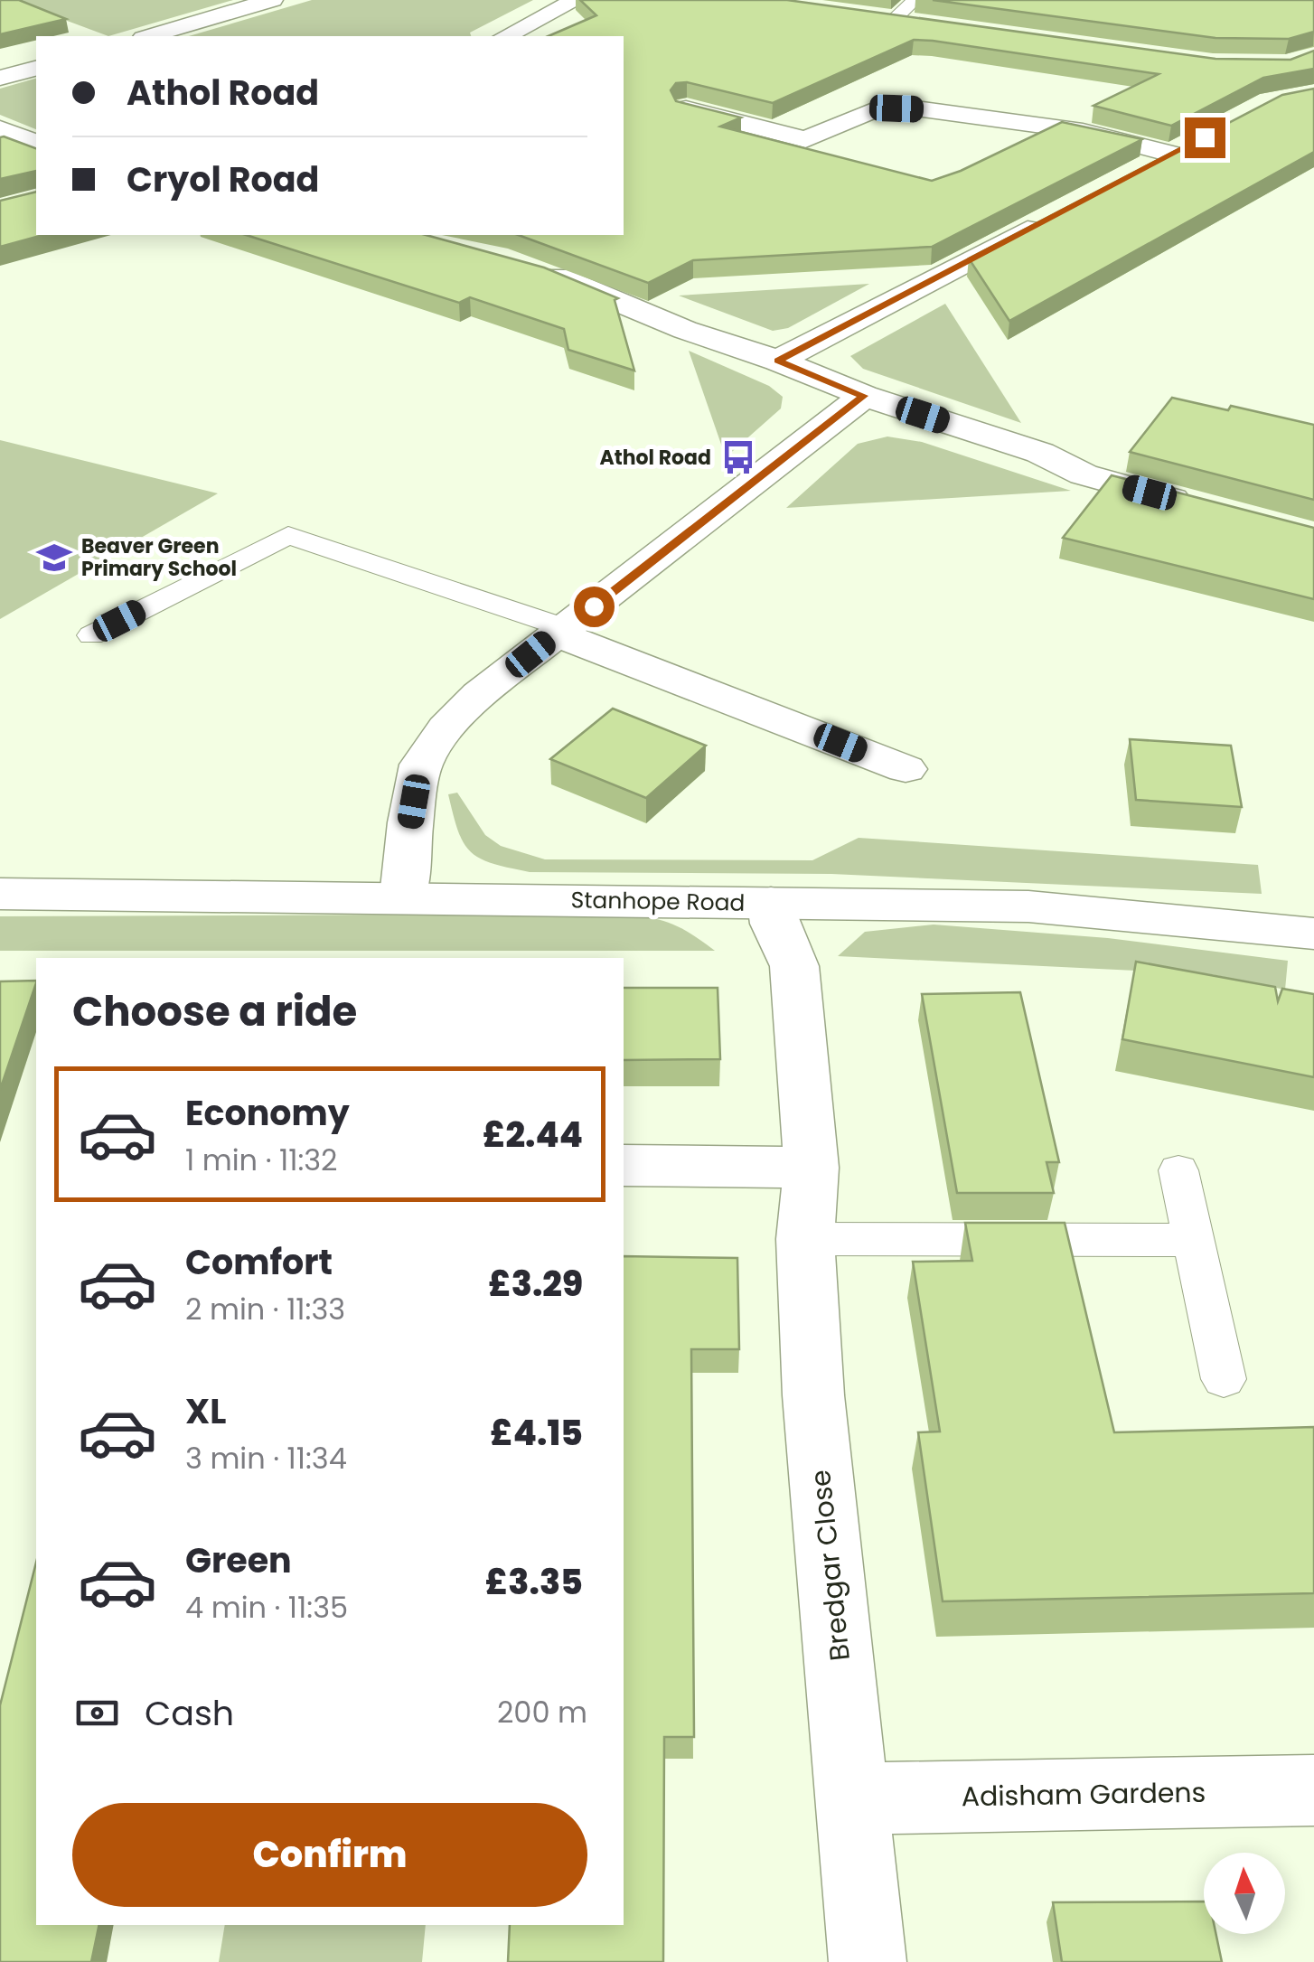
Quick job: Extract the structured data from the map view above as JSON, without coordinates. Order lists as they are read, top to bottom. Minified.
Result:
{"streets":{"street":["Stanhope Road","Bredgar Close","Adisham Gardens"]},"crossings":[["Stanhope Road","Bredgar Close"],["Bredgar Close","Adisham Gardens"]],"places":{"bus stop":["Athol Road"],"school or university":["Beaver Green Primary School"]},"north":"top","page":{"banner":["Athol Road","Cryol Road"],"heading":"Choose a ride","list":[{"name":"Economy","note":"1 min · 11:32","value":"£2.44"},{"name":"Comfort","note":"2 min · 11:33","value":"£3.29"},{"name":"XL","note":"3 min · 11:34","value":"£4.15"},{"name":"Green","note":"4 min · 11:35","value":"£3.35"}],"pay":["Cash","200 m"],"buttons":"Confirm"}}
